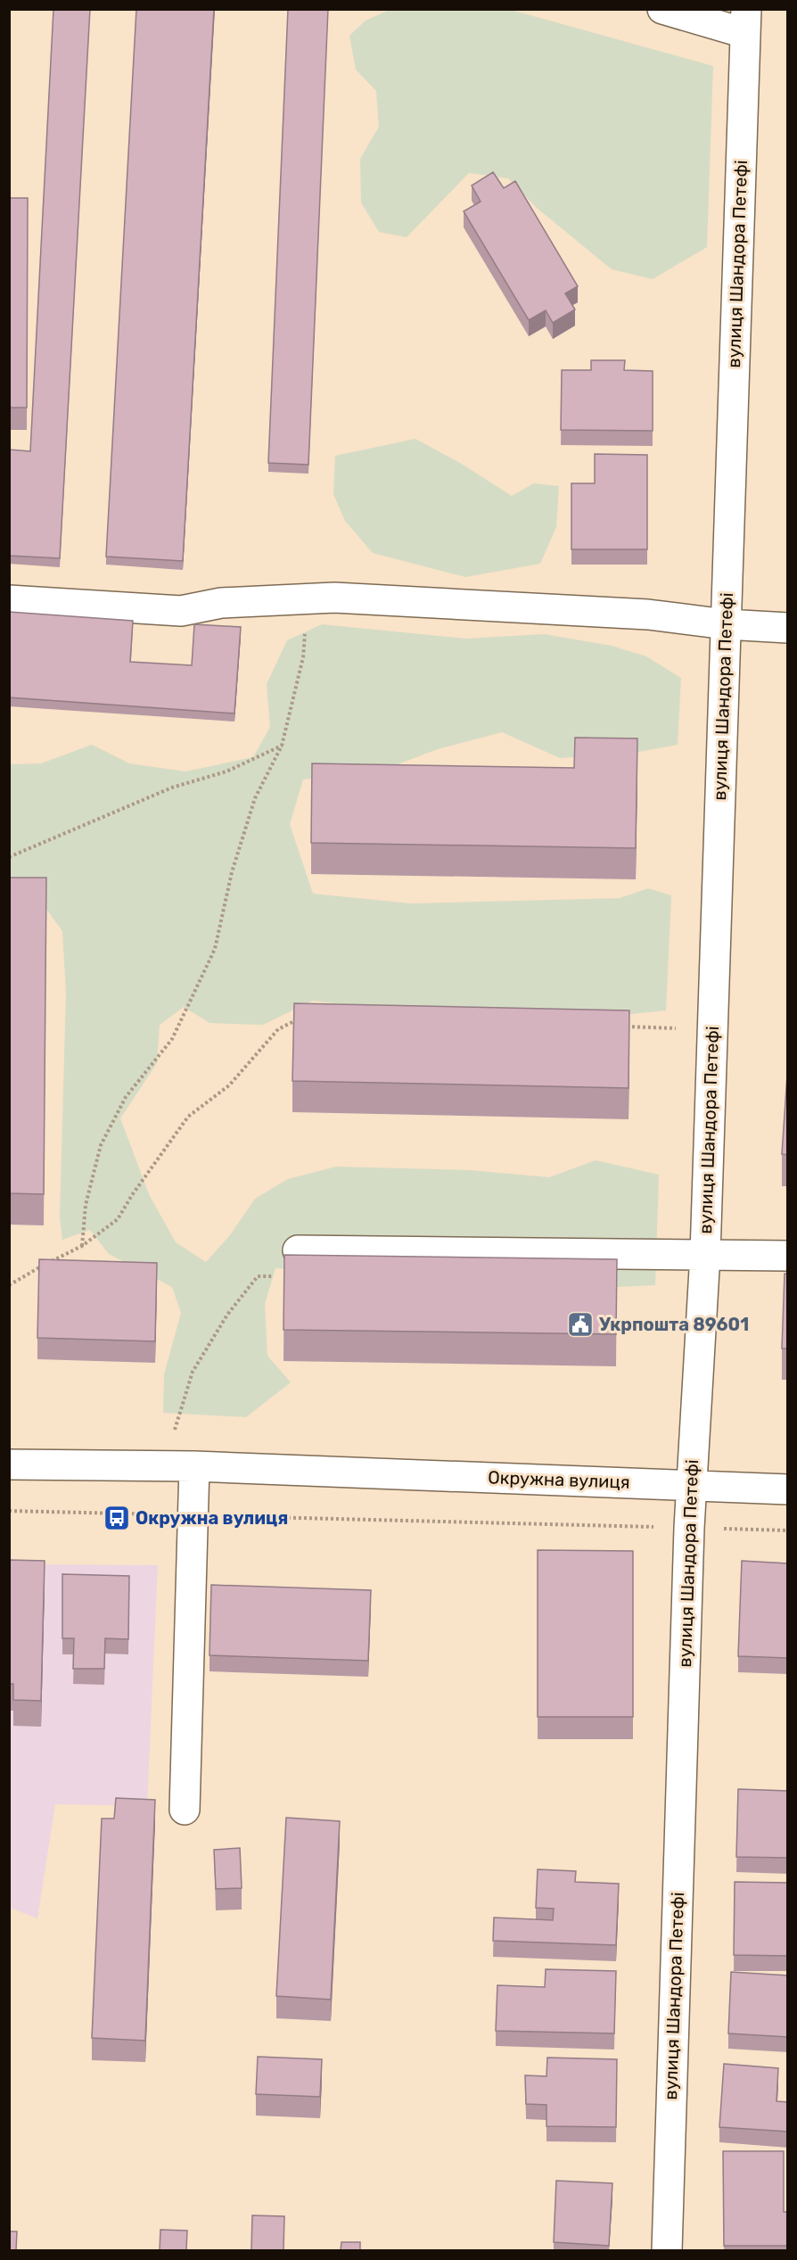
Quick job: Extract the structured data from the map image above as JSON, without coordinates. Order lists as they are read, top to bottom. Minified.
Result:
{"streets":{"street":["вулиця Шандора Петефі","Окружна вулиця"]},"crossings":[["вулиця Шандора Петефі","Окружна вулиця"]],"places":{"public building":["Укрпошта 89601"],"bus stop":["Окружна вулиця"]}}
